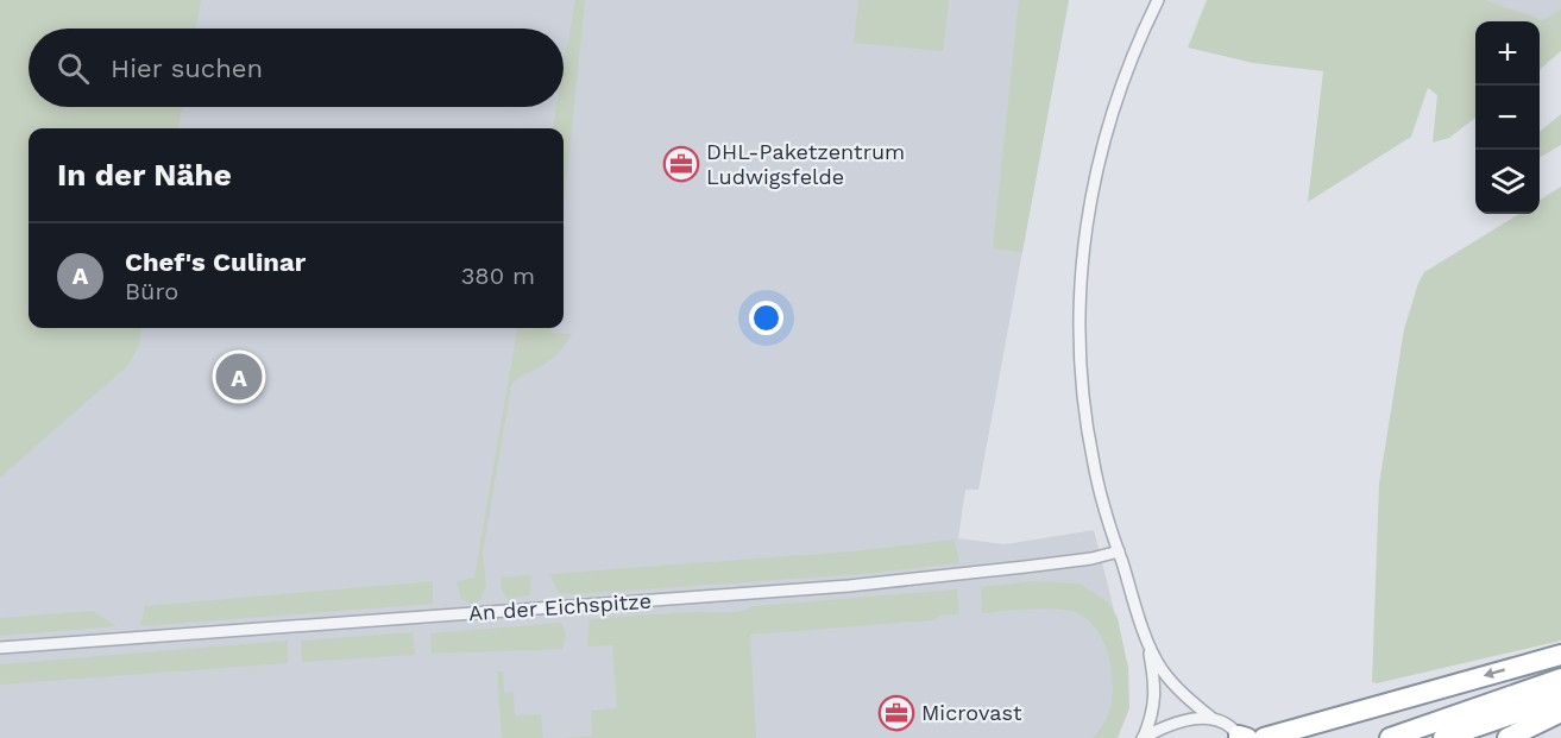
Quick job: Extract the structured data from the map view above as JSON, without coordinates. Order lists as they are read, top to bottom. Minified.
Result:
{"streets":{"street":["An der Eichspitze"]},"places":{"office":["DHL-Paketzentrum Ludwigsfelde","Microvast"]},"page":{"map_buttons":["+","−"],"search":"Hier suchen","heading":"In der Nähe","list":[{"mark":"A","name":"Chef's Culinar","note":"Büro","value":"380 m"}],"pins":"A"}}
